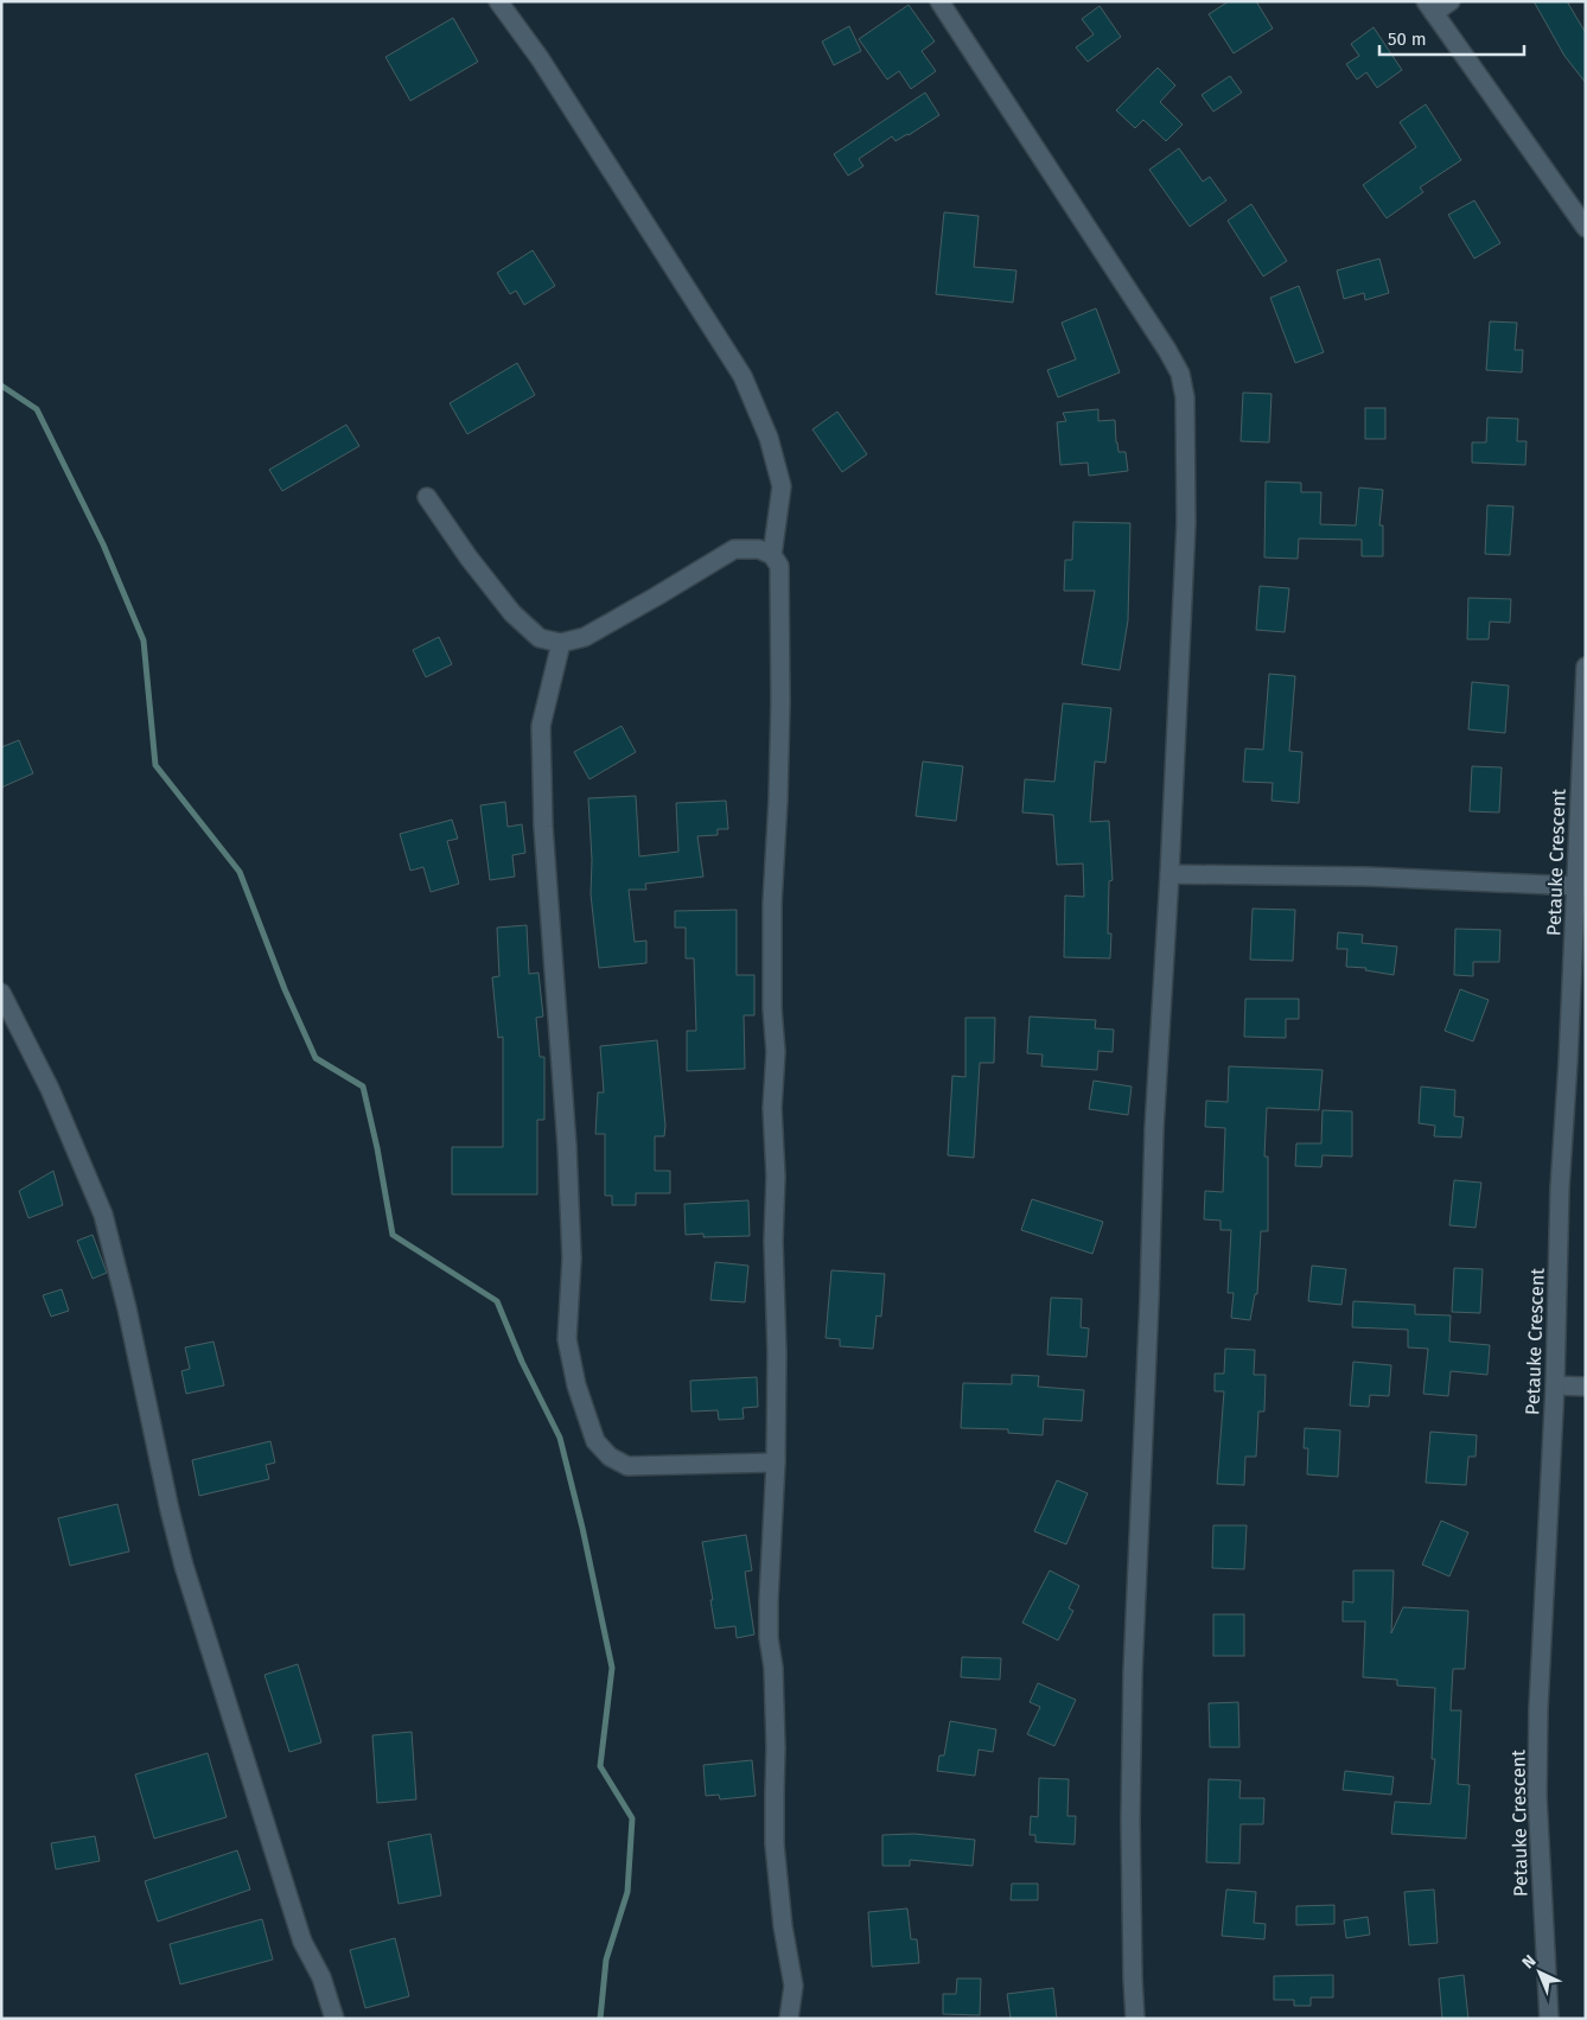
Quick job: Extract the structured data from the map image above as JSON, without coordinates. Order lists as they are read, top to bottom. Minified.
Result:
{"streets":{"street":["Petauke Crescent"]},"scale_bar":"50 m","north":"top left"}
